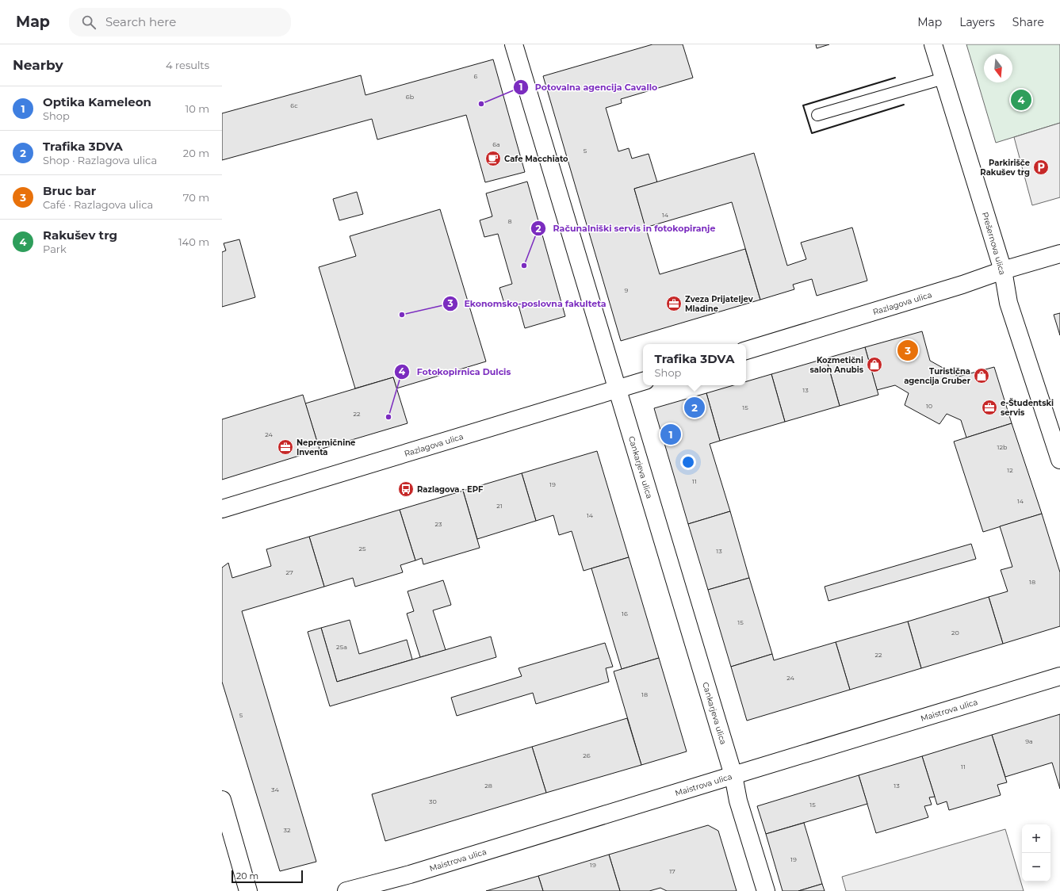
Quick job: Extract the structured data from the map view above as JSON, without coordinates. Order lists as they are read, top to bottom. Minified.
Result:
{"streets":{"street":["Prešernova ulica","Razlagova ulica","Cankarjeva ulica","Maistrova ulica"]},"crossings":[["Prešernova ulica","Razlagova ulica"],["Razlagova ulica","Cankarjeva ulica"],["Cankarjeva ulica","Maistrova ulica"]],"places":{"other":["Potovalna agencija Cavallo","Računalniški servis in fotokopiranje","Ekonomsko-poslovna fakulteta","Fotokopirnica Dulcis"],"cafe":["Cafe Macchiato"],"parking":["Parkirišče Rakušev trg"],"office":["Zveza Prijateljev Mladine","e-Študentski servis","Nepremičnine Inventa"],"shop":["Kozmetični salon Anubis","Turistična agencija Gruber"],"bus stop":["Razlagova - EPF"]},"house_numbers":["6","6b","6c","6a","5","14","8","9","13","10","15","22","24","12b","12","11","19","14","21","14","23","25","13","27","18","16","15","20","25a","22","24","18","5","9a","26","11","28","13","34","30","15","32","19","19","17"],"scale_bar":"20 m","north":"bottom","page":{"header":"Map","search":"Search here","nav":["Map","Layers","Share"],"heading":["Nearby","4 results"],"list":[{"mark":"1","name":"Optika Kameleon","note":"Shop","value":"10 m"},{"mark":"2","name":"Trafika 3DVA","note":"Shop · Razlagova ulica","value":"20 m"},{"mark":"3","name":"Bruc bar","note":"Café · Razlagova ulica","value":"70 m"},{"mark":"4","name":"Rakušev trg","note":"Park","value":"140 m"}],"pins":["4","3","2","1"],"popup":["Trafika 3DVA","Shop"],"map_buttons":["+","−"],"scale":"20 m"}}
